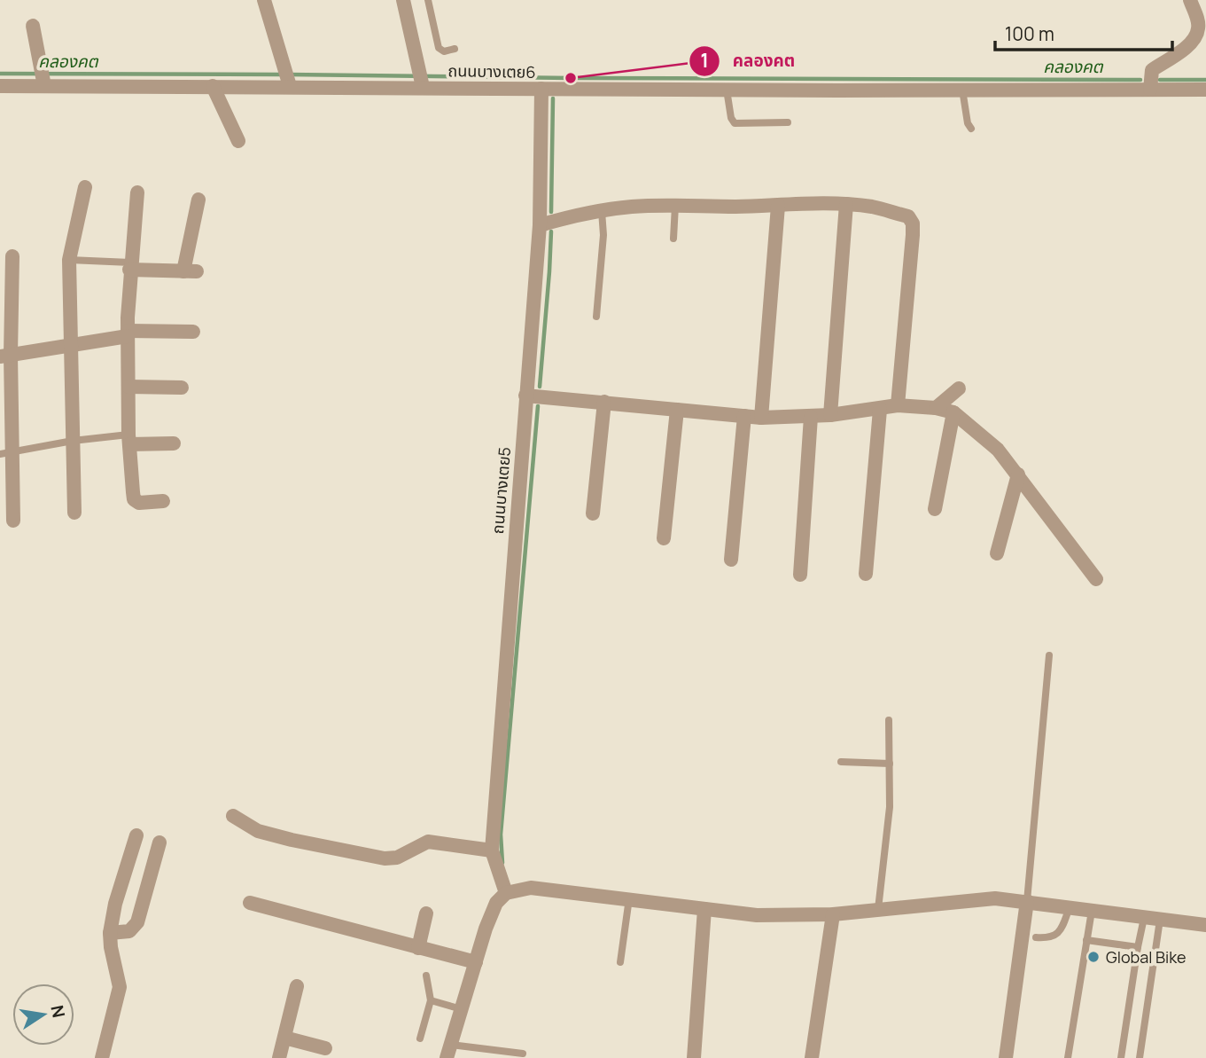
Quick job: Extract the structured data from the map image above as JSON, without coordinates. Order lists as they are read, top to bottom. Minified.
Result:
{"streets":{"street":["ถนนบางเตย6","ถนนบางเตย5"]},"crossings":[["ถนนบางเตย6","ถนนบางเตย5"]],"water":["คลองคต"],"places":["คลองคต","Global Bike"],"scale_bar":"100 m","north":"right"}
